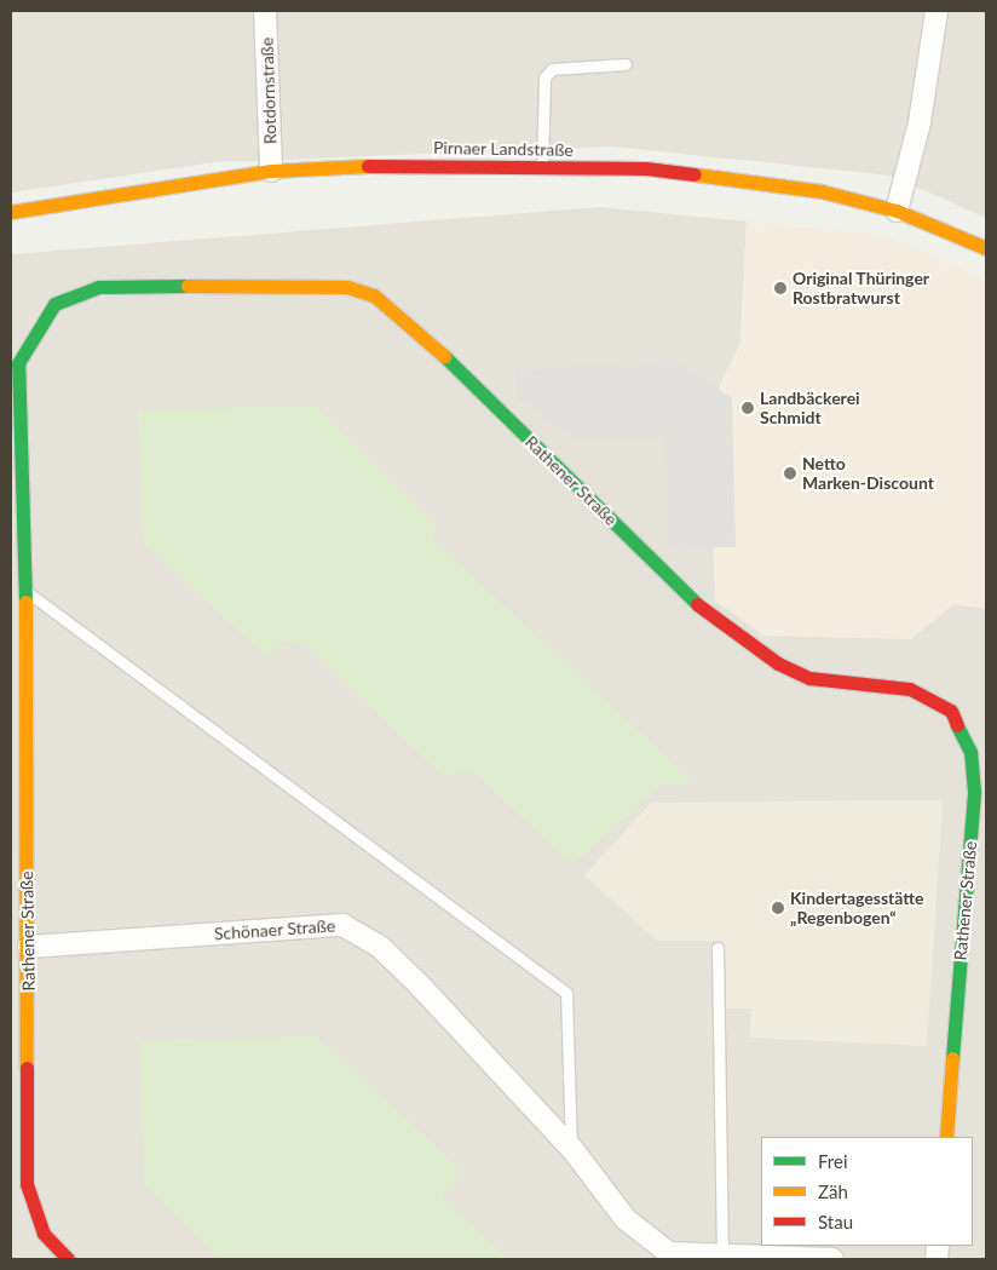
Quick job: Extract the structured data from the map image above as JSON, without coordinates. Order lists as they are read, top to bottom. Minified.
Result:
{"streets":{"street":["Rotdornstraße","Pirnaer Landstraße","Rathener Straße","Schönaer Straße"]},"crossings":[["Rotdornstraße","Pirnaer Landstraße"],["Rathener Straße","Schönaer Straße"]],"places":["Original Thüringer Rostbratwurst","Landbäckerei Schmidt","Netto Marken-Discount","Kindertagesstätte „Regenbogen“"],"legend":["Frei","Zäh","Stau"]}
